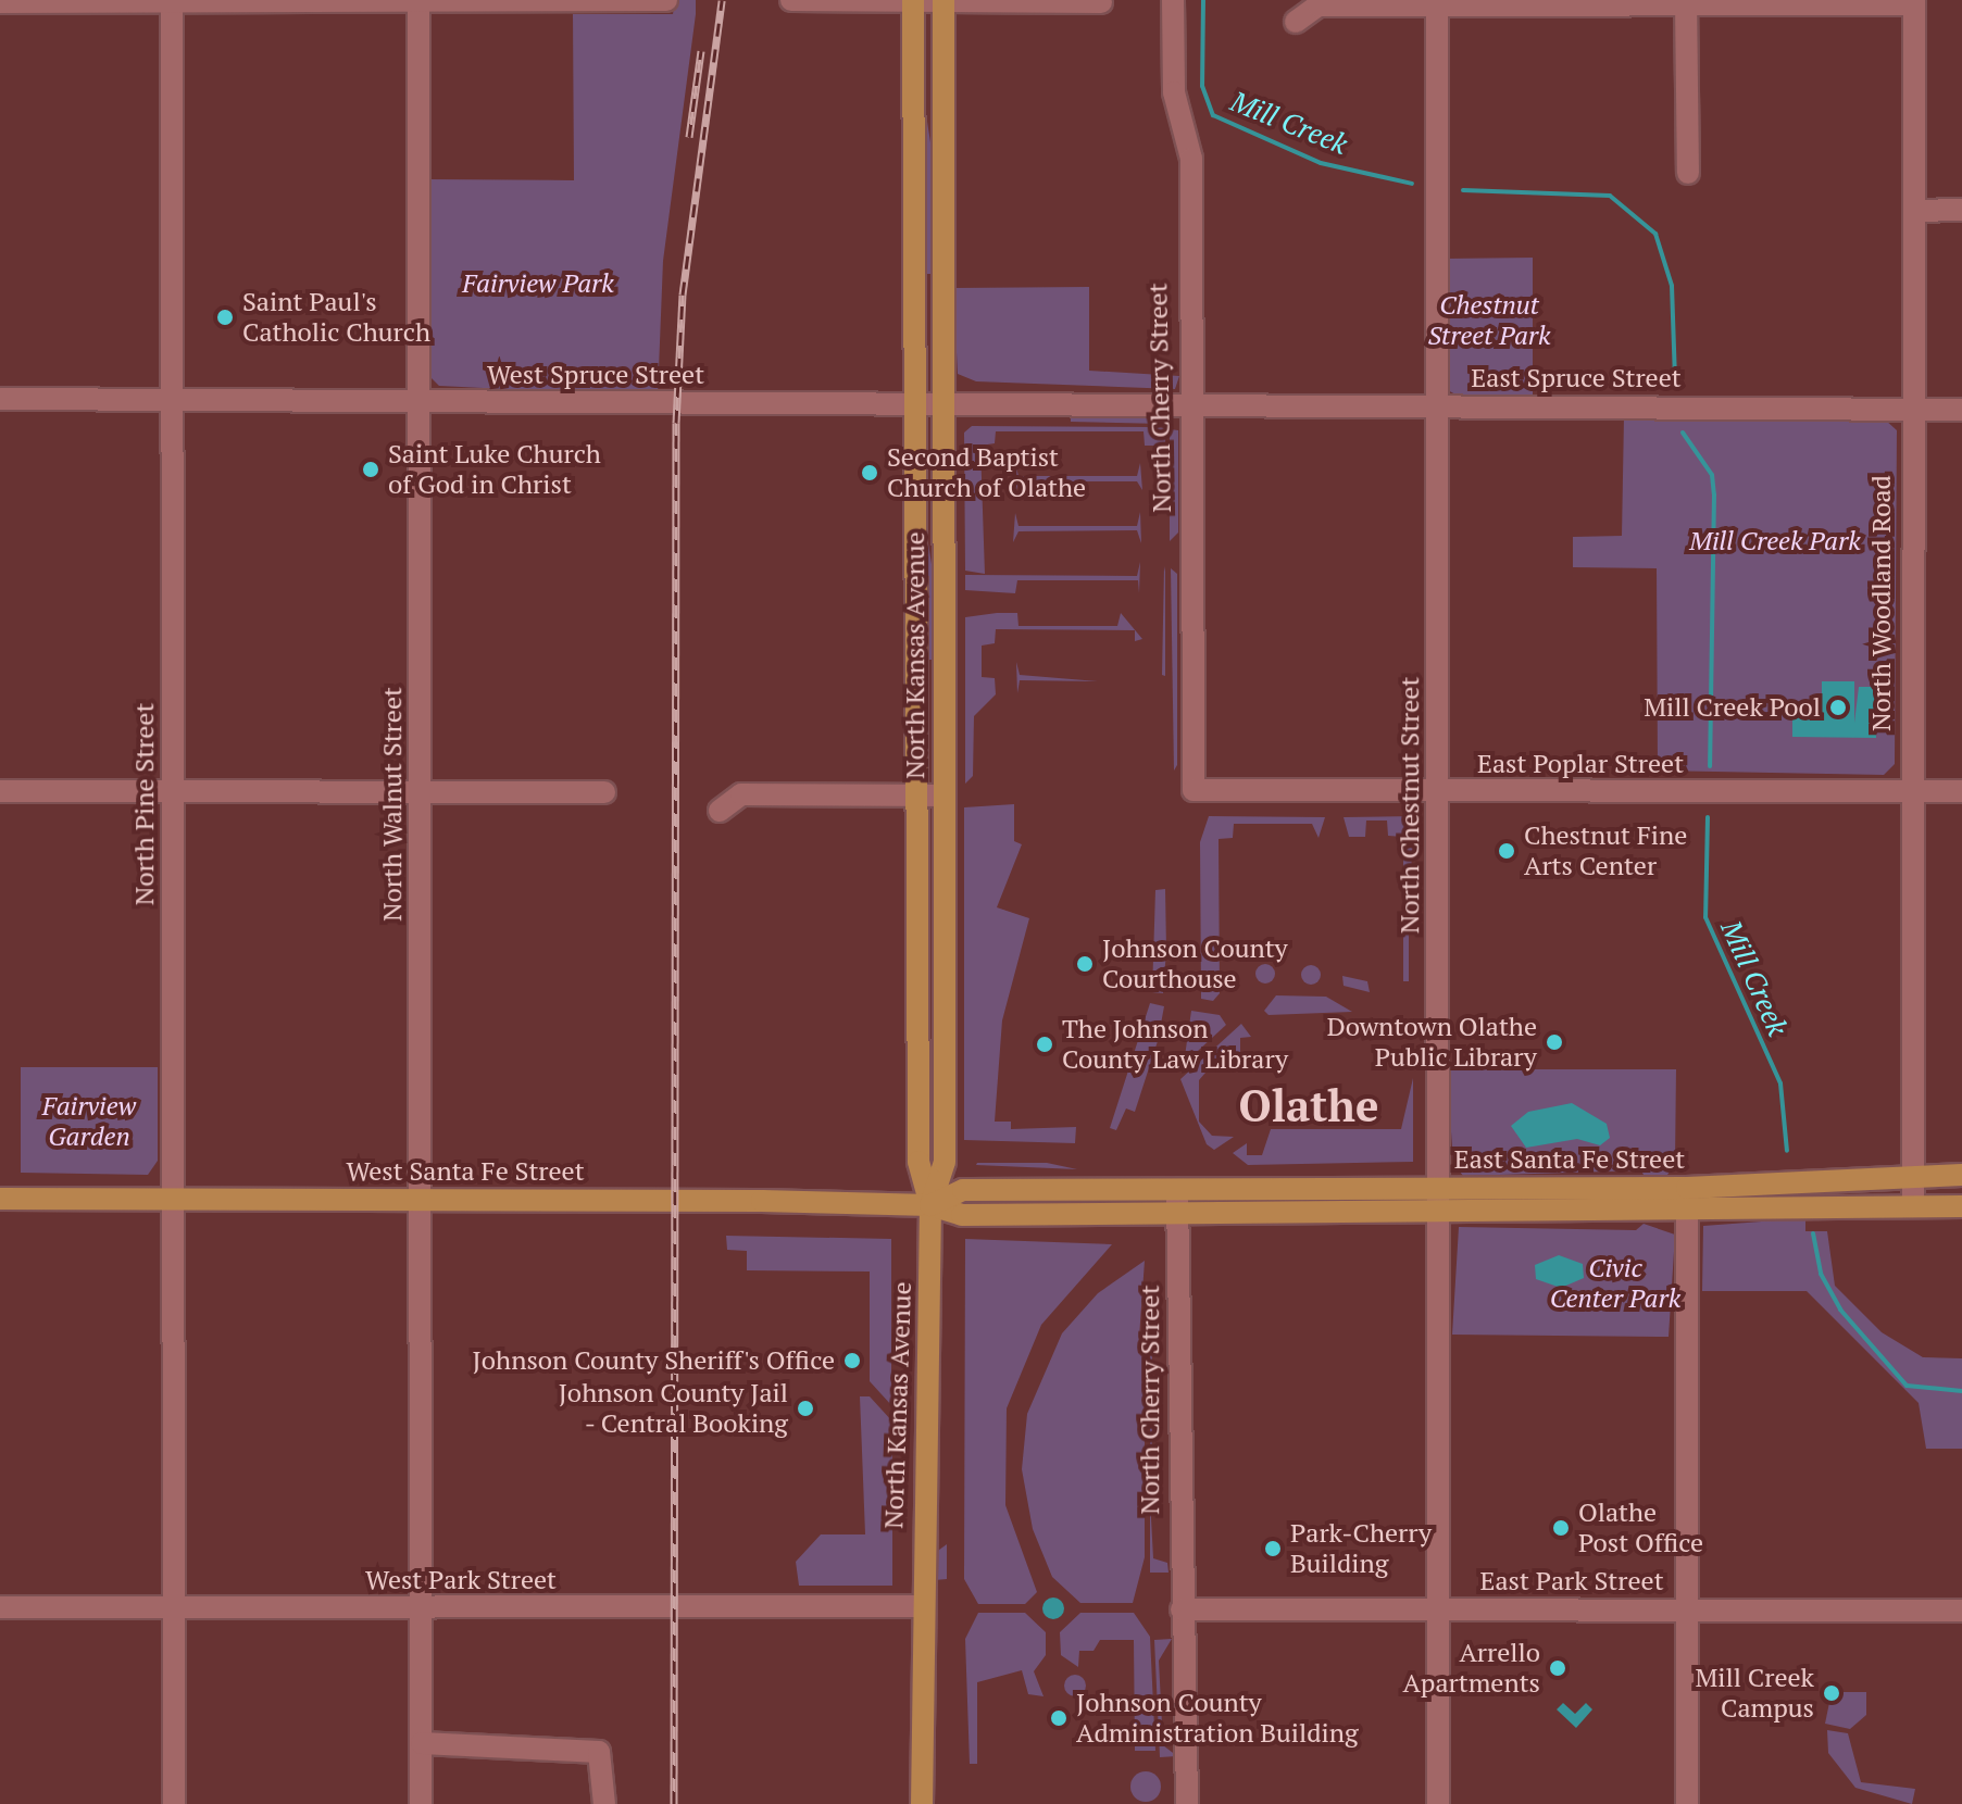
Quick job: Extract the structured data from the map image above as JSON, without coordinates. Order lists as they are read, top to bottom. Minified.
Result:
{"streets":{"main road":["North Kansas Avenue","East Santa Fe Street","West Santa Fe Street"],"street":["West Spruce Street","East Spruce Street","North Cherry Street","North Woodland Road","East Poplar Street","North Pine Street","North Walnut Street","North Chestnut Street","West Park Street","East Park Street"]},"crossings":[["West Spruce Street","East Spruce Street"],["West Spruce Street","North Cherry Street"],["West Spruce Street","North Kansas Avenue"],["West Spruce Street","North Pine Street"],["West Spruce Street","North Walnut Street"],["East Spruce Street","North Cherry Street"],["East Spruce Street","North Woodland Road"],["East Spruce Street","North Chestnut Street"],["North Cherry Street","East Poplar Street"],["North Cherry Street","East Santa Fe Street"],["North Cherry Street","West Santa Fe Street"],["North Cherry Street","East Park Street"],["North Woodland Road","East Poplar Street"],["North Woodland Road","East Santa Fe Street"],["North Kansas Avenue","West Santa Fe Street"],["North Kansas Avenue","West Park Street"],["East Poplar Street","North Chestnut Street"],["North Pine Street","West Santa Fe Street"],["North Pine Street","West Park Street"],["North Walnut Street","West Santa Fe Street"],["North Walnut Street","West Park Street"],["North Chestnut Street","East Santa Fe Street"],["North Chestnut Street","East Park Street"],["East Santa Fe Street","West Santa Fe Street"]],"districts":["Olathe"],"water":["Mill Creek"],"parks":["Fairview Park","Chestnut Street Park","Mill Creek Park","Fairview Garden","Civic Center Park"],"places":["Saint Paul's Catholic Church","Saint Luke Church of God in Christ","Second Baptist Church of Olathe","Mill Creek Pool","Chestnut Fine Arts Center","Johnson County Courthouse","Downtown Olathe Public Library","The Johnson County Law Library","Johnson County Sheriff's Office","Johnson County Jail - Central Booking","Olathe Post Office","Park-Cherry Building","Arrello Apartments","Mill Creek Campus","Johnson County Administration Building"]}
